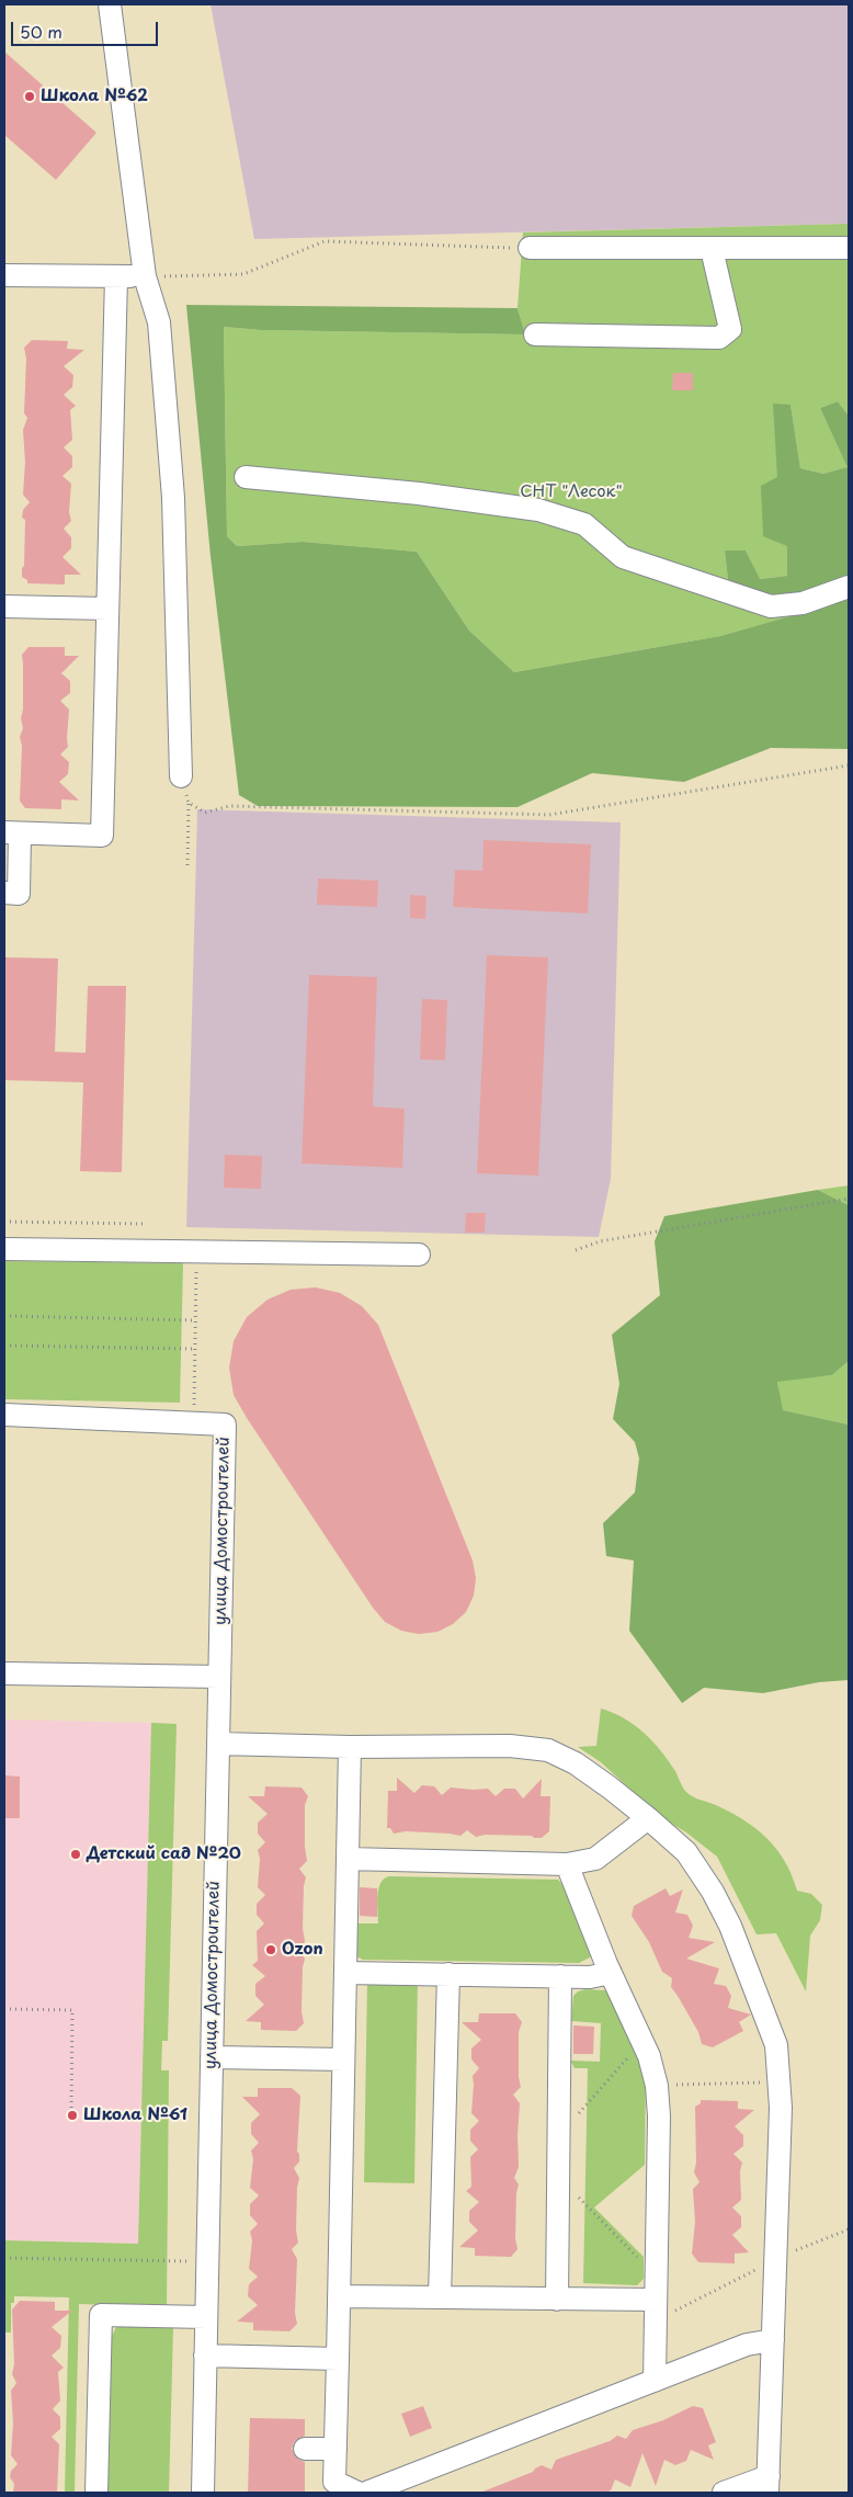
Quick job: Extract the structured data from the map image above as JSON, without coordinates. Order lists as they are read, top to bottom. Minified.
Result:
{"streets":{"street":["улица Домостроителей"]},"parks":["СНТ \"Лесок\""],"places":["Школа №62","Детский сад №20","Ozon","Школа №61"],"scale_bar":"50 m"}
